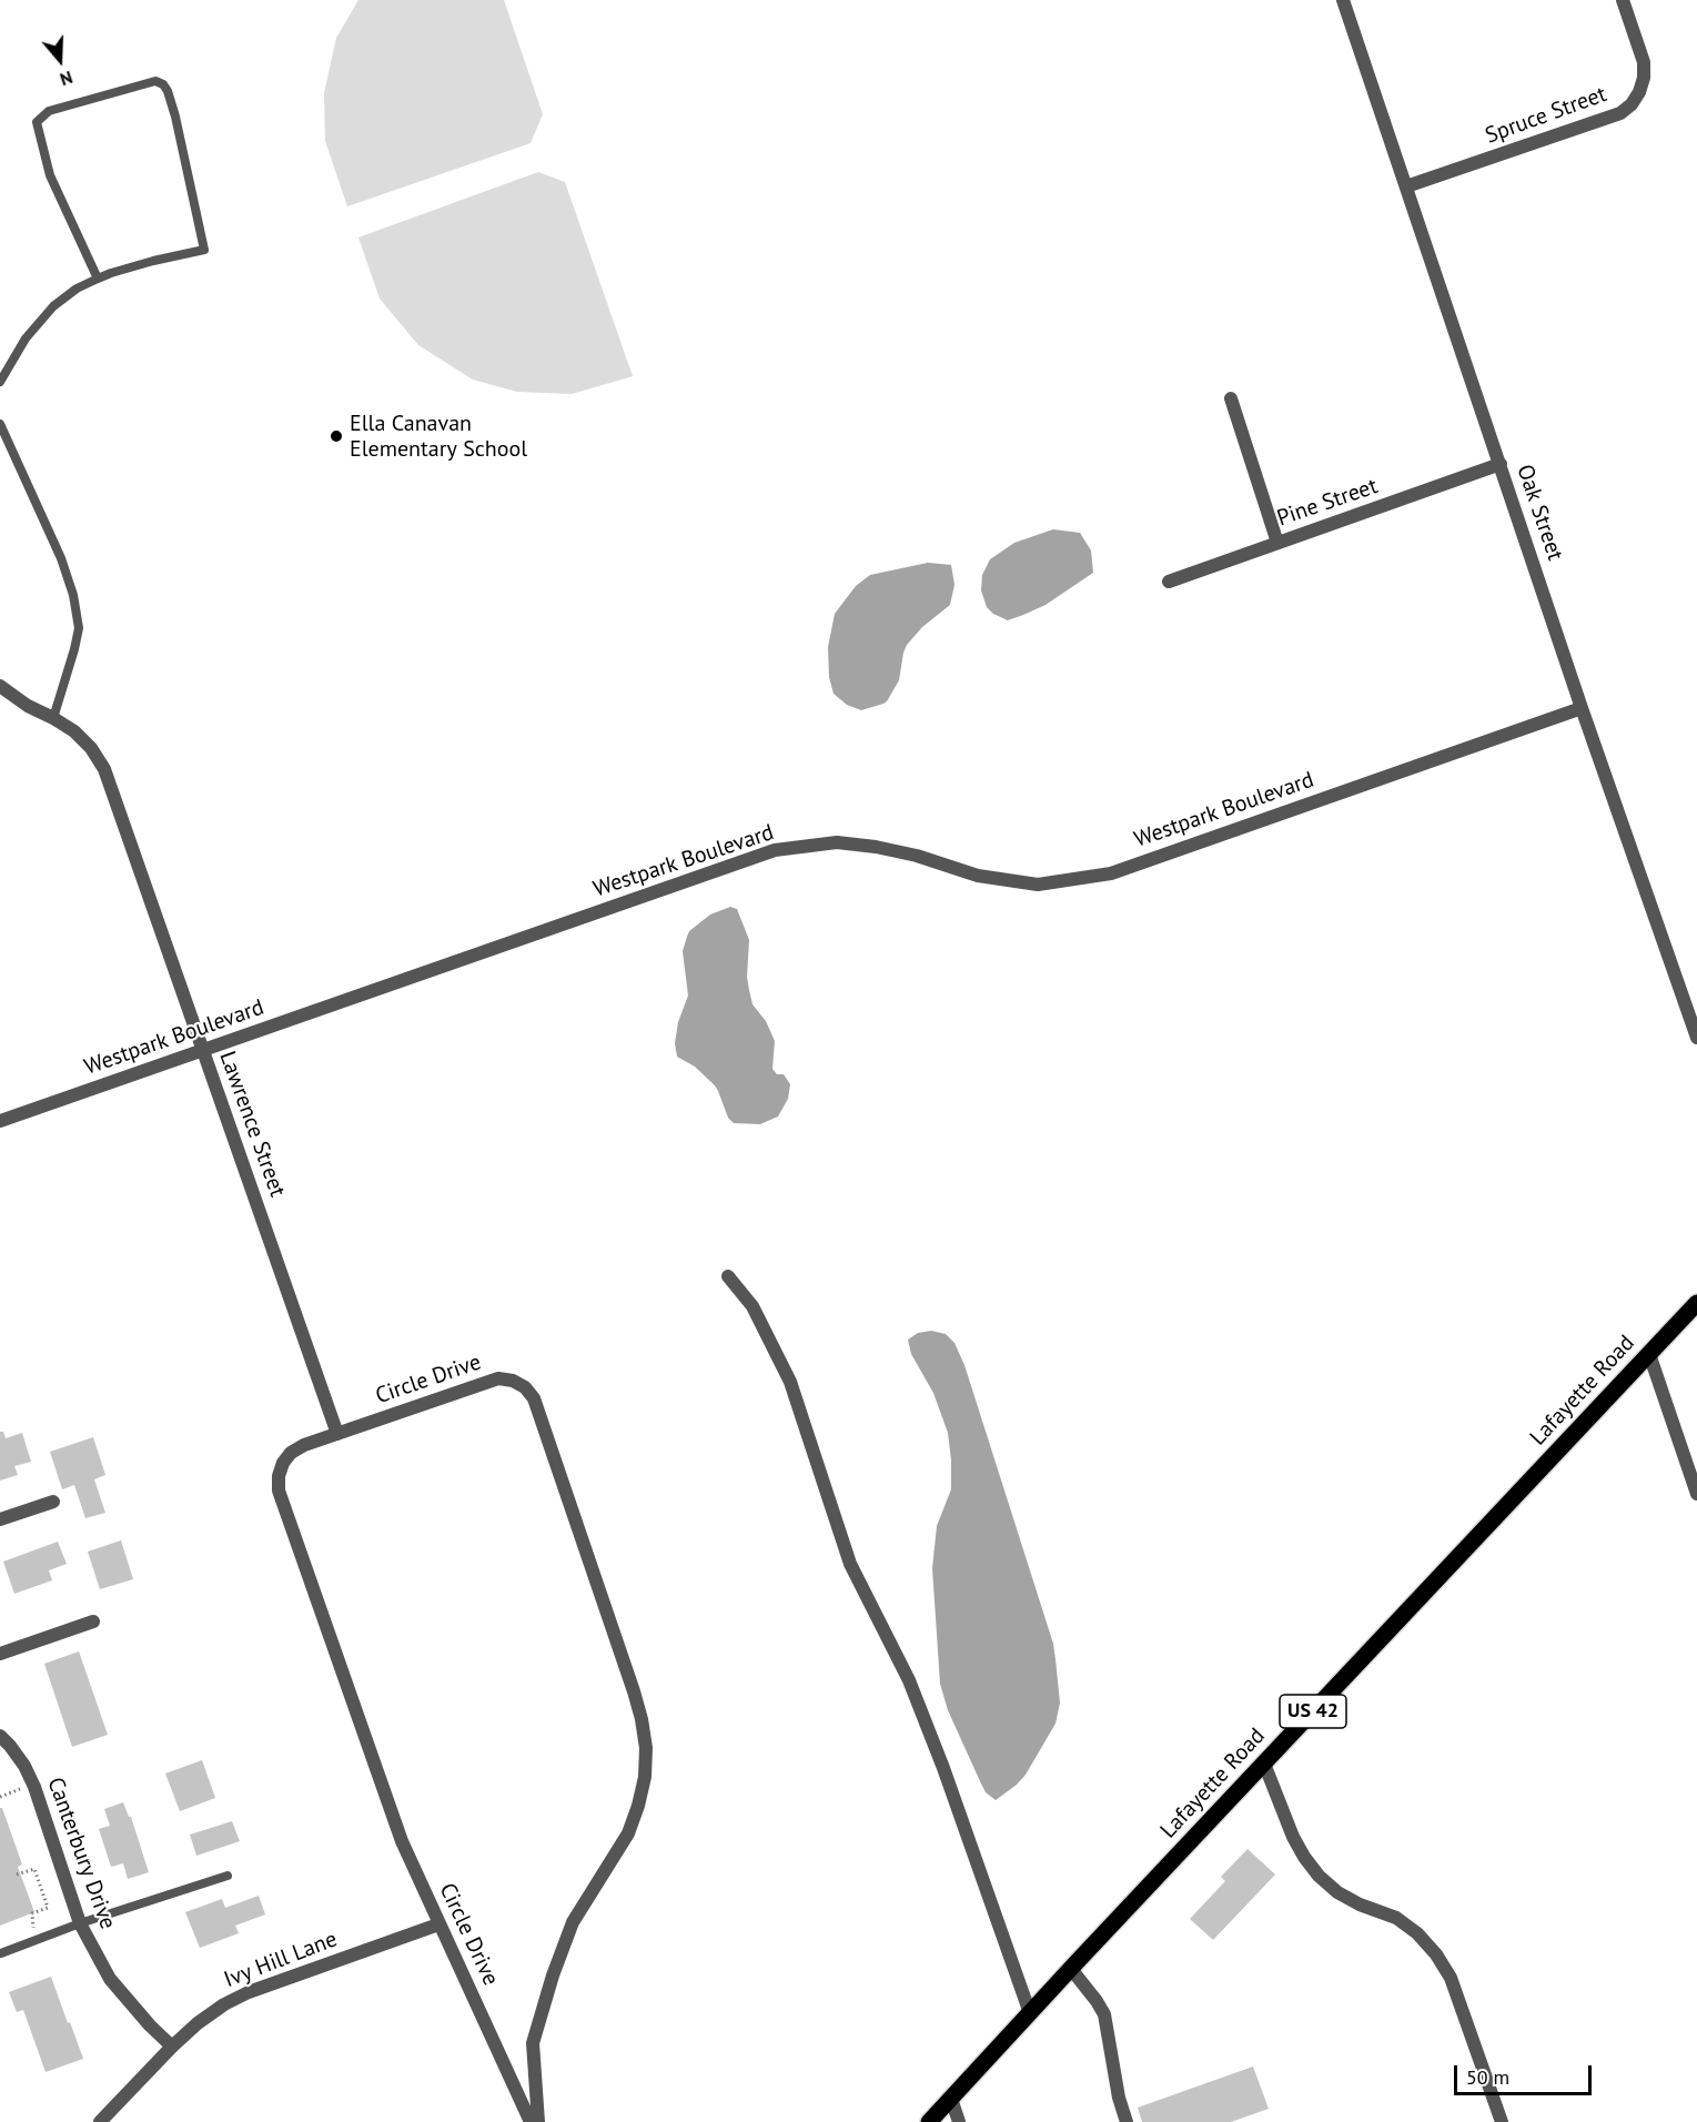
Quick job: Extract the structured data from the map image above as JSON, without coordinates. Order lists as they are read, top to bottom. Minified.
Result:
{"streets":{"main road":["Lafayette Road","US 42"],"street":["Spruce Street","Pine Street","Oak Street","Westpark Boulevard","Lawrence Street","Circle Drive","Canterbury Drive","Ivy Hill Lane"]},"crossings":[["Spruce Street","Oak Street"],["Pine Street","Oak Street"],["Oak Street","Westpark Boulevard"],["Westpark Boulevard","Lawrence Street"],["Lawrence Street","Circle Drive"],["Circle Drive","Ivy Hill Lane"],["Canterbury Drive","Ivy Hill Lane"]],"places":["Ella Canavan Elementary School"],"scale_bar":"50 m","north":"bottom"}
